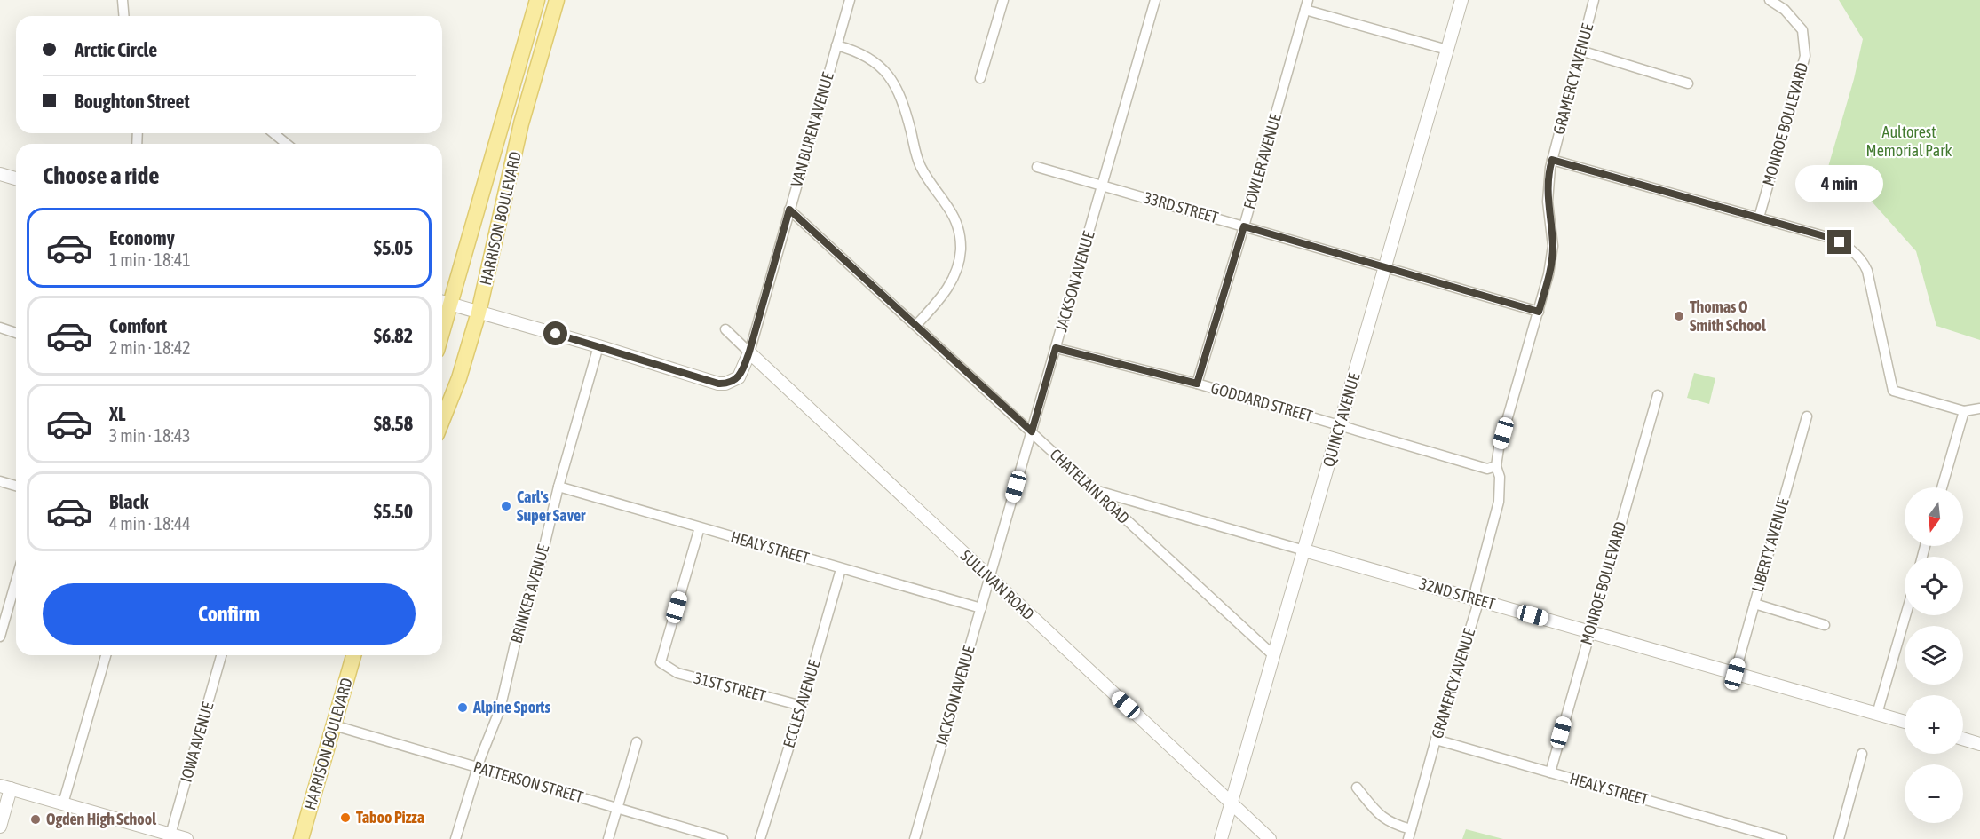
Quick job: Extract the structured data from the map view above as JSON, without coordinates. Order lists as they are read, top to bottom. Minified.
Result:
{"streets":{"main road":["HARRISON BOULEVARD"],"street":["GRAMERCY AVENUE","MONROE BOULEVARD","VAN BUREN AVENUE","FOWLER AVENUE","33RD STREET","JACKSON AVENUE","GODDARD STREET","QUINCY AVENUE","CHATELAIN ROAD","LIBERTY AVENUE","HEALY STREET","SULLIVAN ROAD","BRINKER AVENUE","32ND STREET","31ST STREET","ECCLES AVENUE","IOWA AVENUE","PATTERSON STREET"]},"crossings":[["GRAMERCY AVENUE","33RD STREET"],["GRAMERCY AVENUE","GODDARD STREET"],["GRAMERCY AVENUE","HEALY STREET"],["GRAMERCY AVENUE","32ND STREET"],["MONROE BOULEVARD","HEALY STREET"],["MONROE BOULEVARD","32ND STREET"],["VAN BUREN AVENUE","CHATELAIN ROAD"],["VAN BUREN AVENUE","SULLIVAN ROAD"],["FOWLER AVENUE","33RD STREET"],["FOWLER AVENUE","GODDARD STREET"],["33RD STREET","JACKSON AVENUE"],["33RD STREET","QUINCY AVENUE"],["HARRISON BOULEVARD","PATTERSON STREET"],["JACKSON AVENUE","GODDARD STREET"],["JACKSON AVENUE","CHATELAIN ROAD"],["JACKSON AVENUE","HEALY STREET"],["JACKSON AVENUE","SULLIVAN ROAD"],["GODDARD STREET","QUINCY AVENUE"],["QUINCY AVENUE","CHATELAIN ROAD"],["QUINCY AVENUE","SULLIVAN ROAD"],["QUINCY AVENUE","32ND STREET"],["CHATELAIN ROAD","32ND STREET"],["LIBERTY AVENUE","32ND STREET"],["HEALY STREET","BRINKER AVENUE"],["HEALY STREET","31ST STREET"],["HEALY STREET","ECCLES AVENUE"],["BRINKER AVENUE","PATTERSON STREET"],["31ST STREET","ECCLES AVENUE"]],"parks":["Aultorest Memorial Park"],"places":["Thomas O Smith School","Carl's Super Saver","Alpine Sports","Taboo Pizza","Ogden High School"],"north":"bottom","page":{"banner":["Arctic Circle","Boughton Street"],"heading":"Choose a ride","bubble":"4 min","list":[{"name":"Economy","note":"1 min · 18:41","value":"$5.05"},{"name":"Comfort","note":"2 min · 18:42","value":"$6.82"},{"name":"XL","note":"3 min · 18:43","value":"$8.58"},{"name":"Black","note":"4 min · 18:44","value":"$5.50"}],"map_buttons":["+","−"],"buttons":"Confirm"}}
